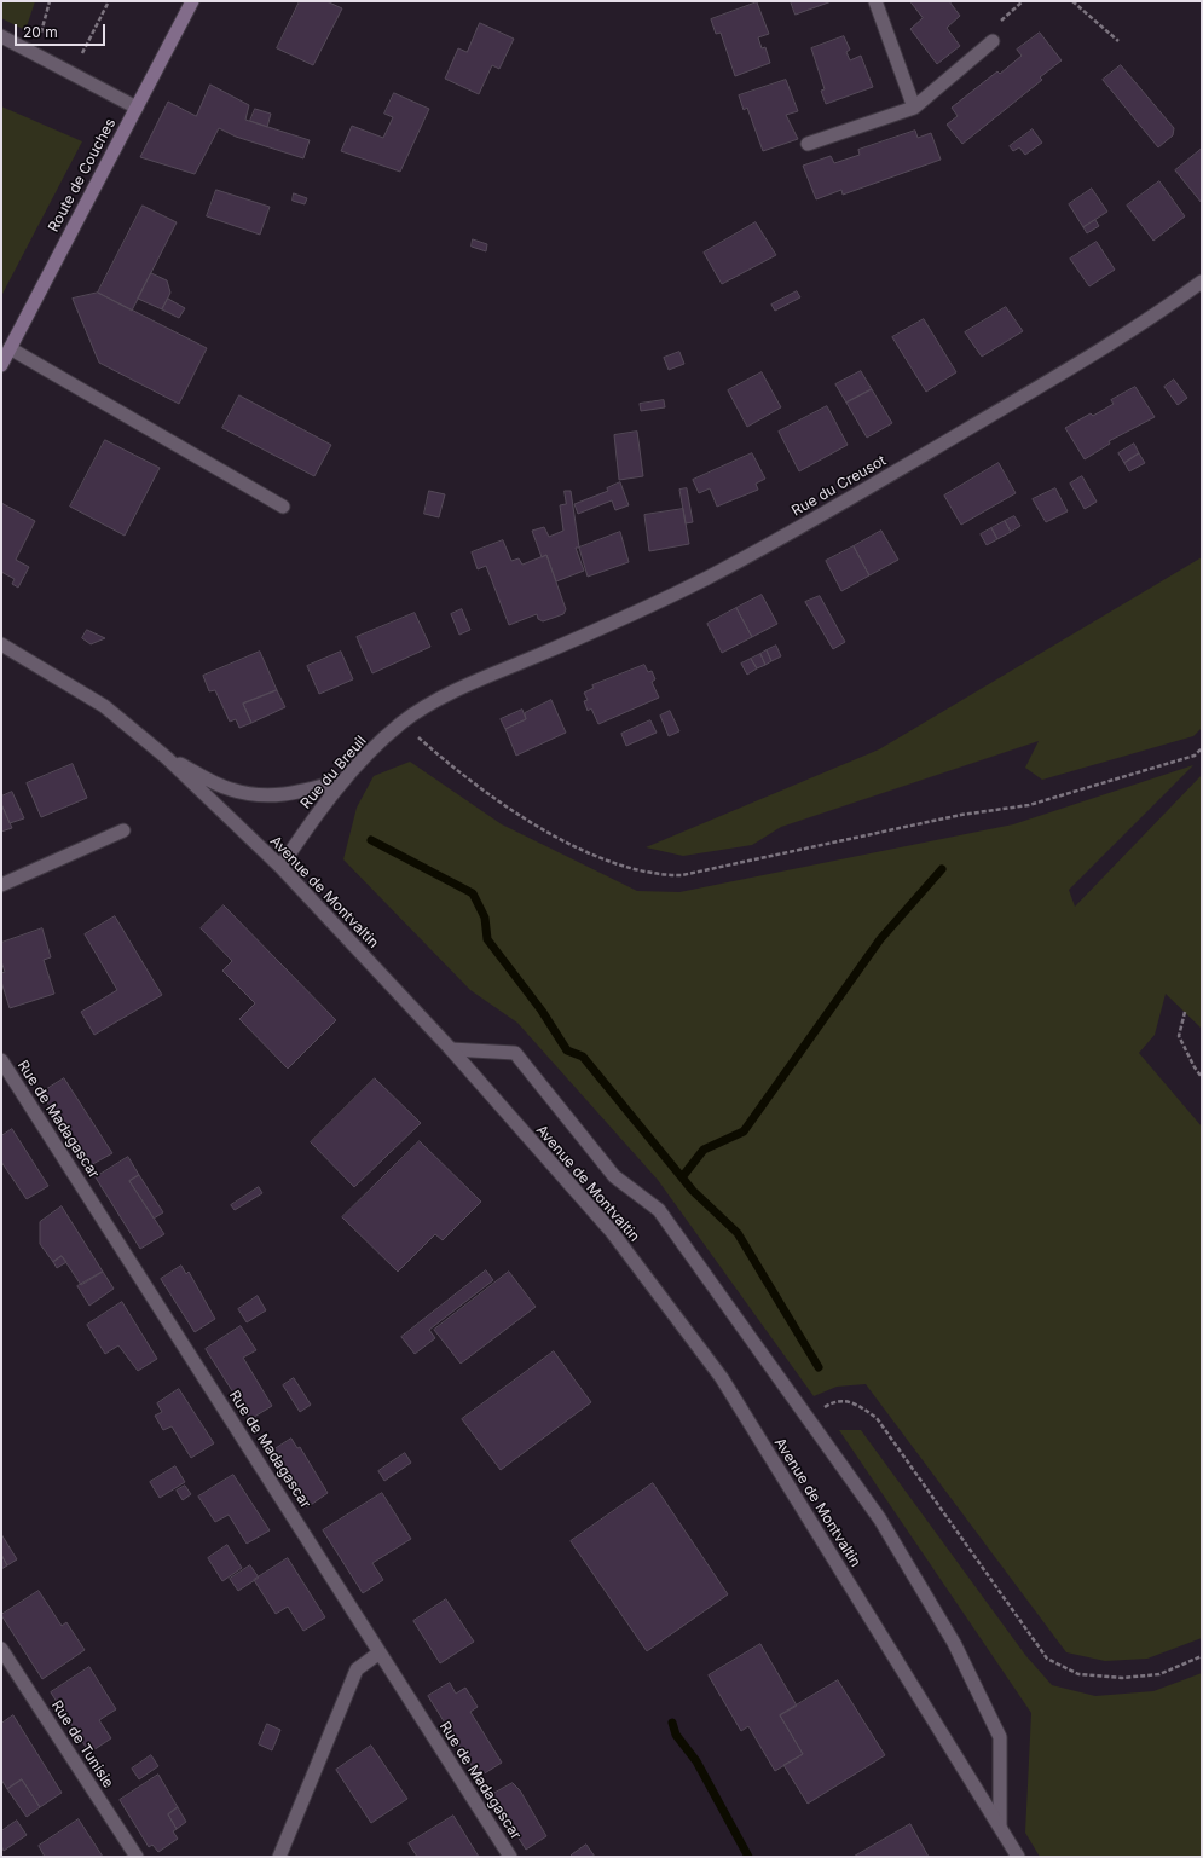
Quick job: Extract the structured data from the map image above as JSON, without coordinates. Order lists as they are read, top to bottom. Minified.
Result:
{"streets":{"main road":["Route de Couches"],"street":["Rue du Creusot","Rue du Breuil","Avenue de Montvaltin","Rue de Madagascar","Rue de Tunisie"]},"crossings":[["Rue du Creusot","Rue du Breuil"],["Rue du Breuil","Avenue de Montvaltin"]],"scale_bar":"20 m"}
